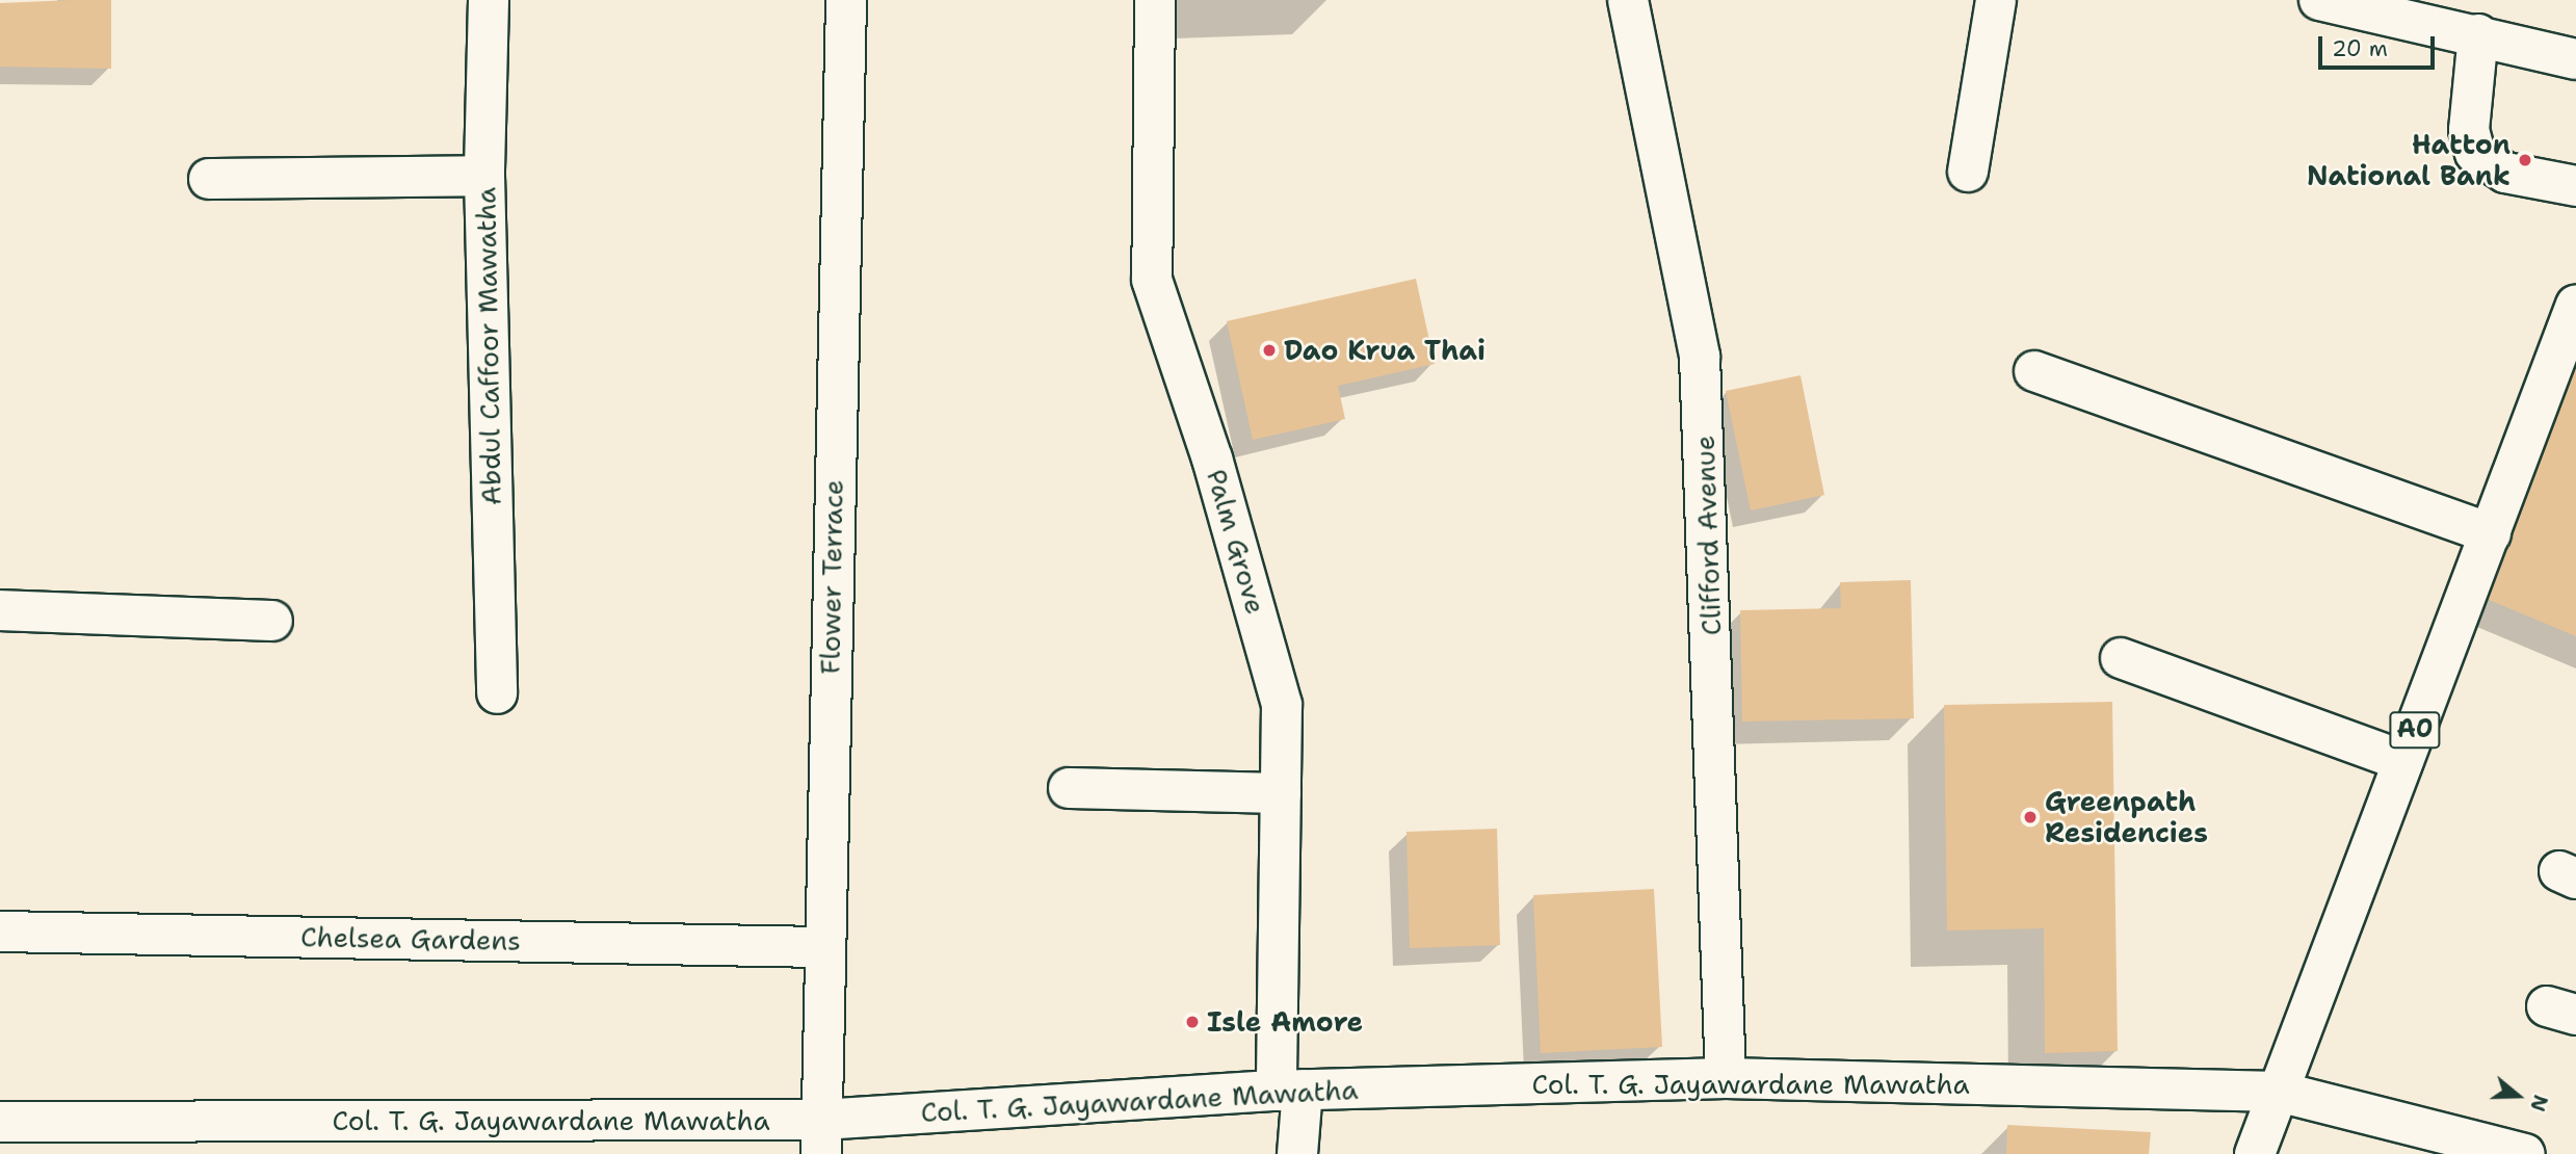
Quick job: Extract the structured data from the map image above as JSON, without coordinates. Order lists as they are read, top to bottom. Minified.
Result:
{"streets":{"main road":["Abdul Caffoor Mawatha","Clifford Avenue","Palm Grove","Flower Terrace","A0","Chelsea Gardens","Col. T. G. Jayawardane Mawatha"]},"crossings":[["Clifford Avenue","Col. T. G. Jayawardane Mawatha"],["Palm Grove","Col. T. G. Jayawardane Mawatha"],["Flower Terrace","Chelsea Gardens"],["Flower Terrace","Col. T. G. Jayawardane Mawatha"],["A0","Col. T. G. Jayawardane Mawatha"]],"places":["Hatton National Bank","Dao Krua Thai","Greenpath Residencies","Isle Amore"],"scale_bar":"20 m","north":"right"}
